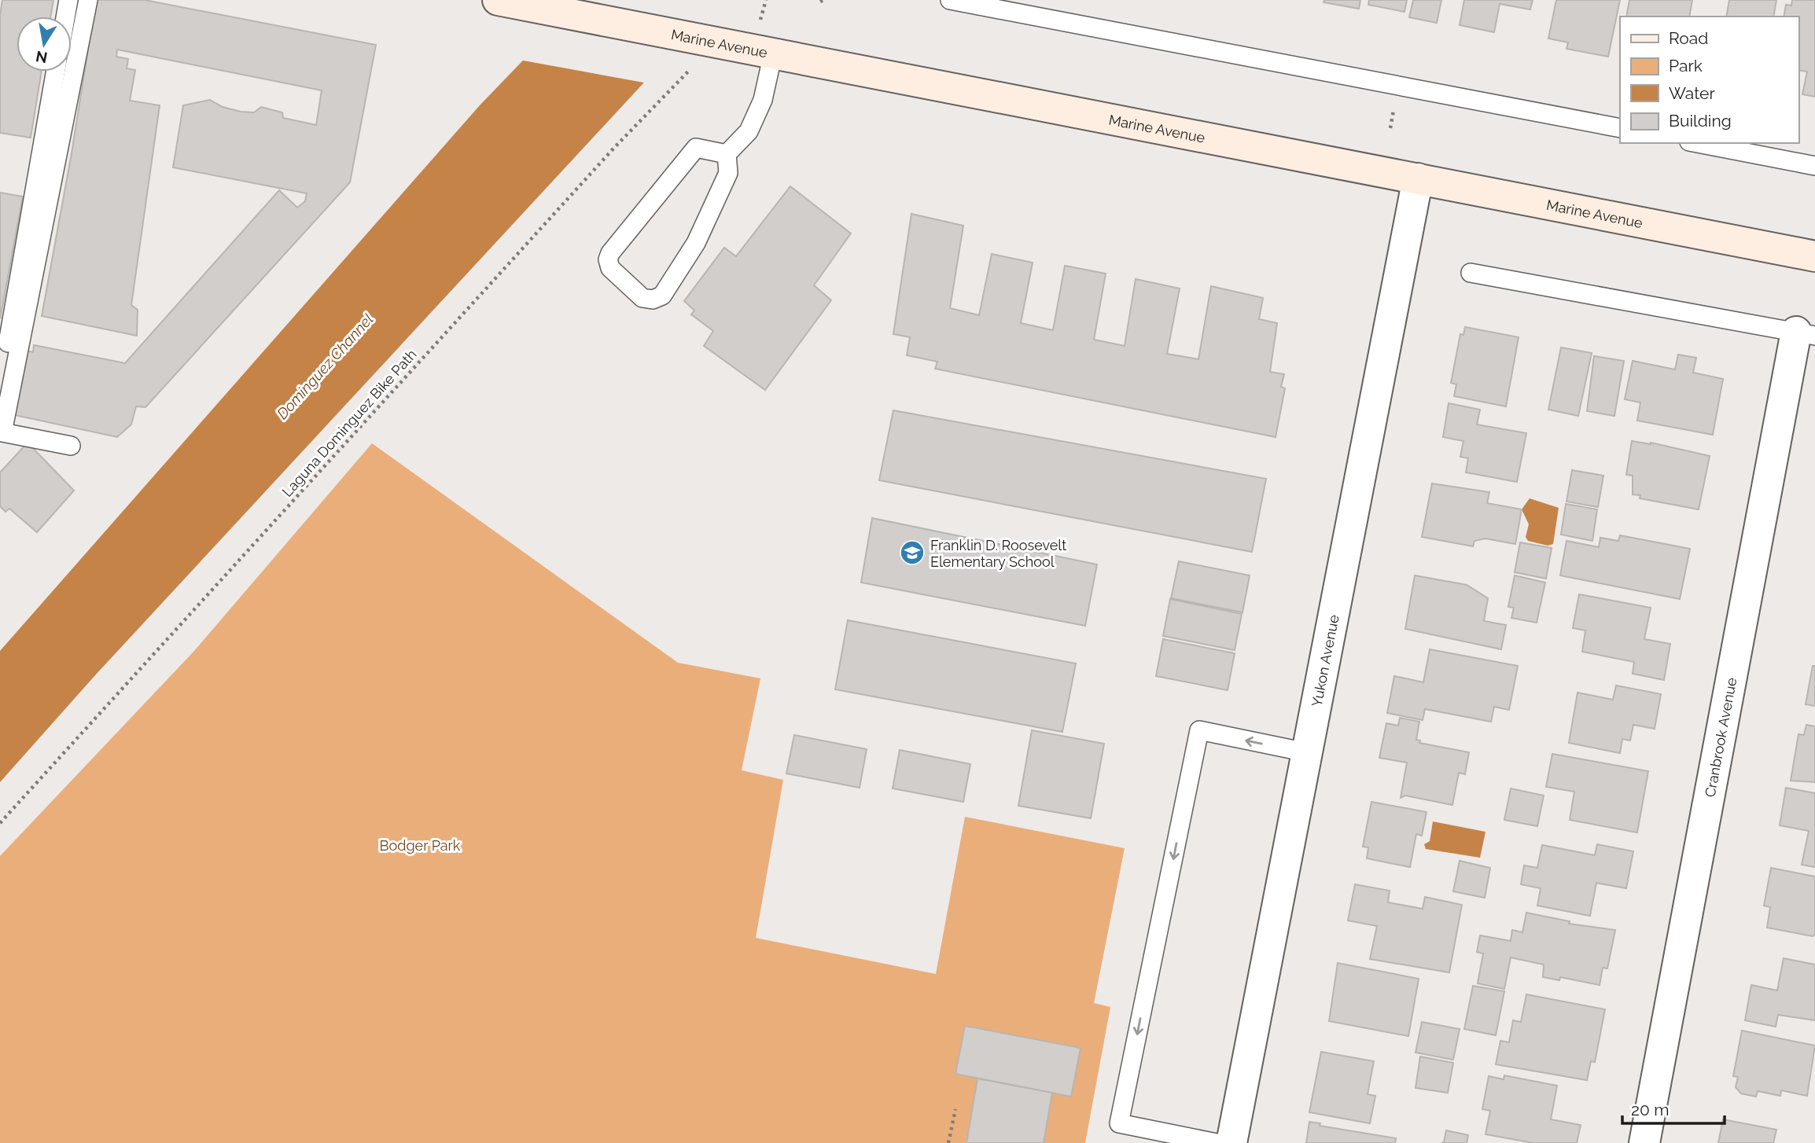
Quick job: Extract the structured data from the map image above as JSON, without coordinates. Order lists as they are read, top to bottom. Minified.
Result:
{"streets":{"main road":["Marine Avenue"],"street":["Yukon Avenue","Cranbrook Avenue"],"path":["Laguna Dominguez Bike Path"]},"crossings":[["Marine Avenue","Laguna Dominguez Bike Path"],["Marine Avenue","Yukon Avenue"]],"water":["Dominguez Channel"],"parks":["Bodger Park"],"places":{"school or university":["Franklin D. Roosevelt Elementary School"]},"legend":["Road","Park","Water","Building"],"scale_bar":"20 m","north":"bottom"}
